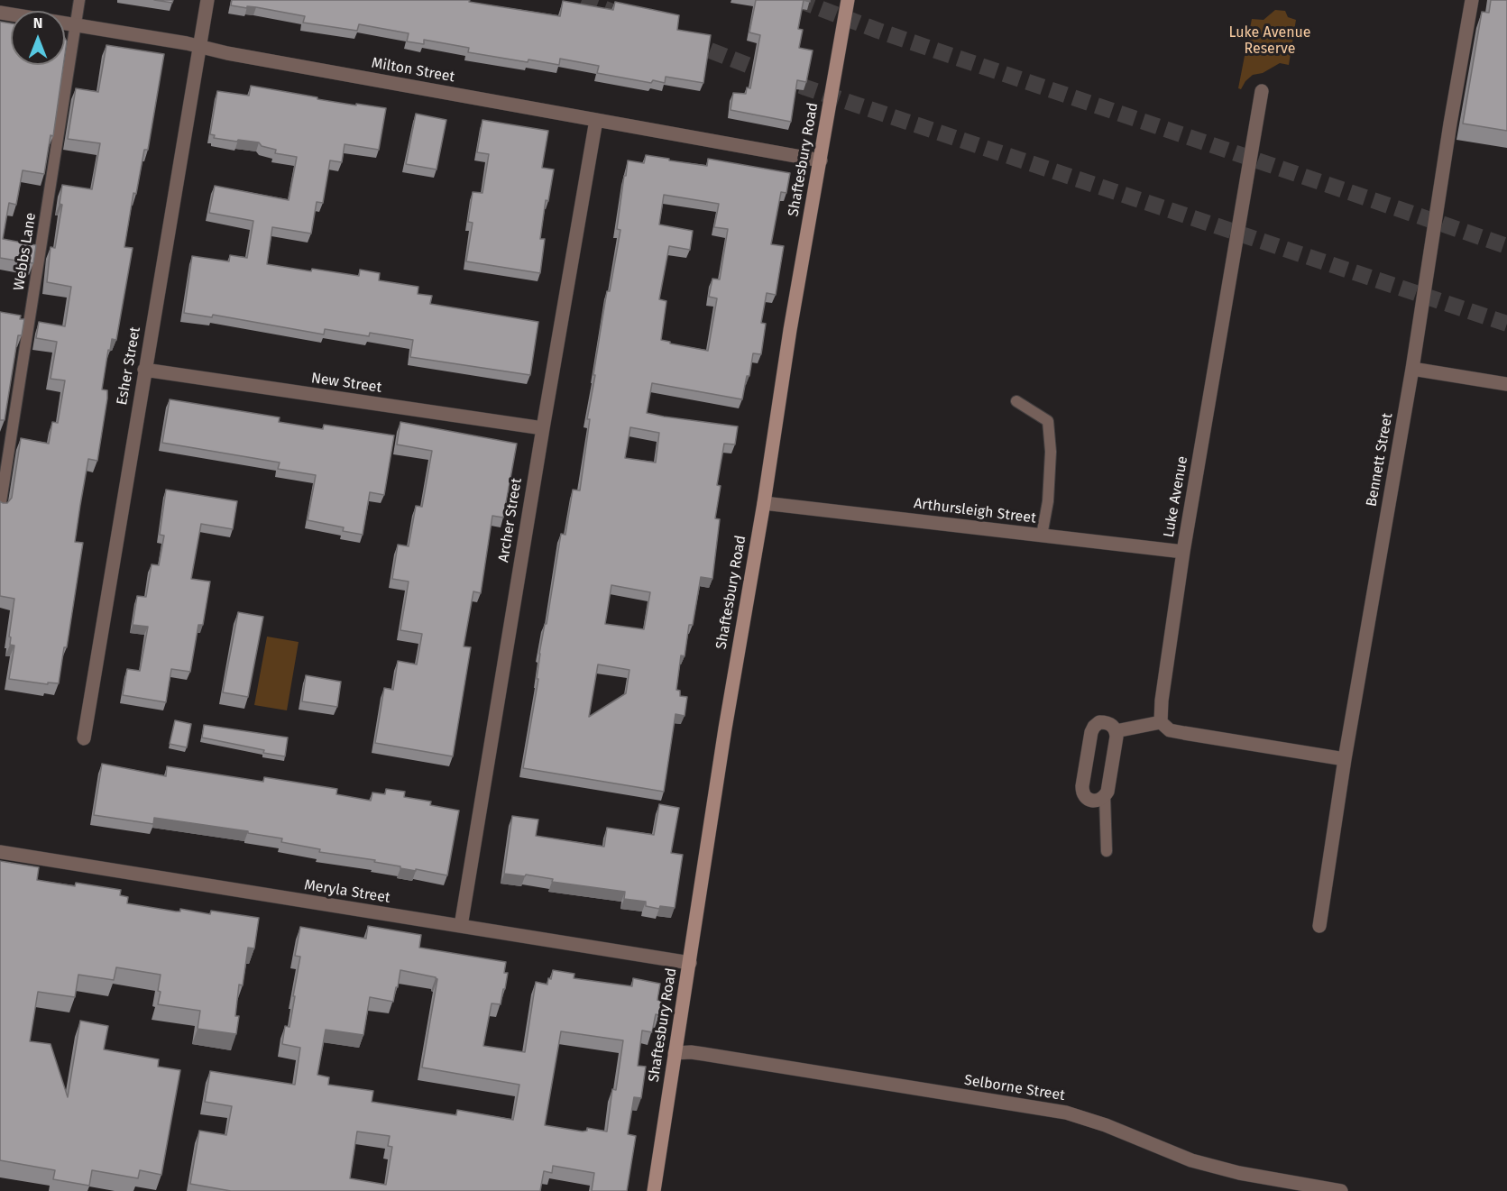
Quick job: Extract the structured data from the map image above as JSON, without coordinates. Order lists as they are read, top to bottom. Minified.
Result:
{"streets":{"main road":["Shaftesbury Road"],"street":["Milton Street","Esher Street","New Street","Bennett Street","Luke Avenue","Arthursleigh Street","Archer Street","Meryla Street","Selborne Street"],"lane":["Webbs Lane"]},"crossings":[["Milton Street","Shaftesbury Road"],["Milton Street","Webbs Lane"],["Milton Street","Esher Street"],["Milton Street","Archer Street"],["Shaftesbury Road","Arthursleigh Street"],["Shaftesbury Road","Meryla Street"],["Shaftesbury Road","Selborne Street"],["Esher Street","New Street"],["New Street","Archer Street"],["Luke Avenue","Arthursleigh Street"],["Archer Street","Meryla Street"]],"parks":["Luke Avenue Reserve"],"north":"top"}
